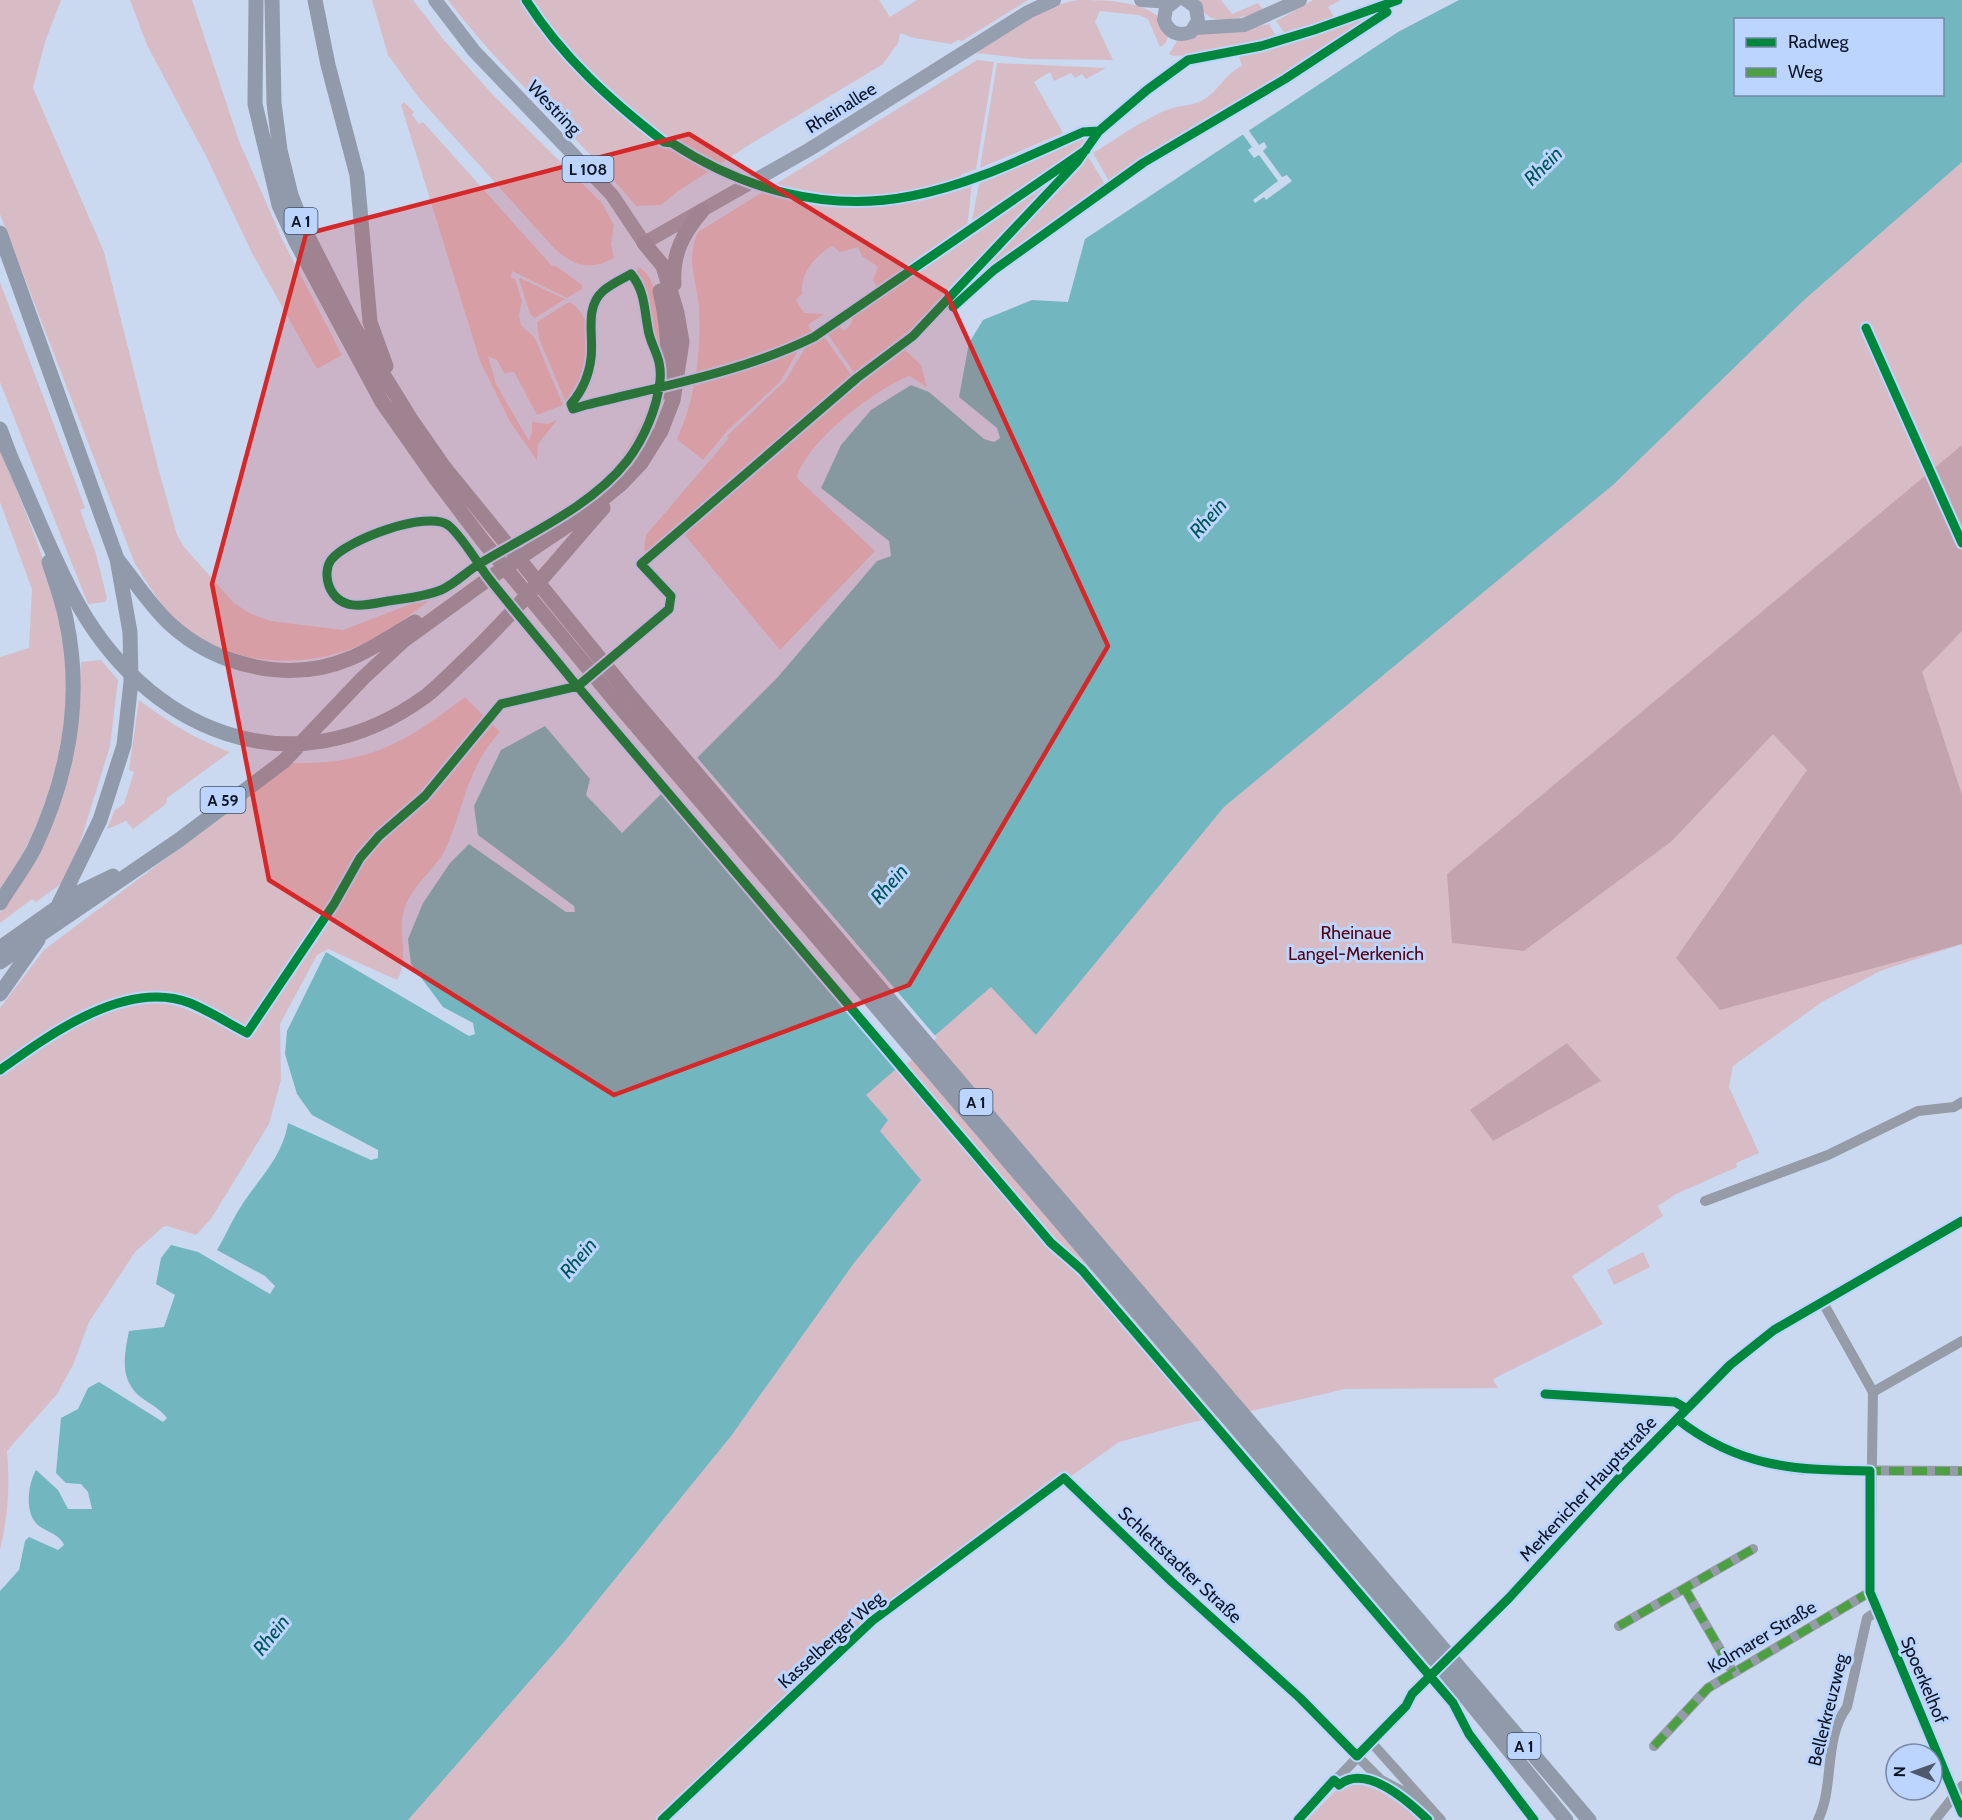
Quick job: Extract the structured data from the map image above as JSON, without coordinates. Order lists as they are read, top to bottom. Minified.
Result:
{"streets":{"highway":["A 1","A 59"],"main road":["Westring","Rheinallee","L 108"],"street":["Merkenicher Hauptstraße","Schlettstadter Straße","Kolmarer Straße","Kasselberger Weg","Spoerkelhof","Bellerkreuzweg"]},"crossings":[["Westring","Rheinallee"],["Westring","A 59"],["Rheinallee","A 59"],["Schlettstadter Straße","Kasselberger Weg"],["Kolmarer Straße","Spoerkelhof"],["Spoerkelhof","Bellerkreuzweg"]],"water":["Rhein"],"parks":["Rheinaue Langel-Merkenich"],"legend":["Radweg","Weg"],"north":"left"}
